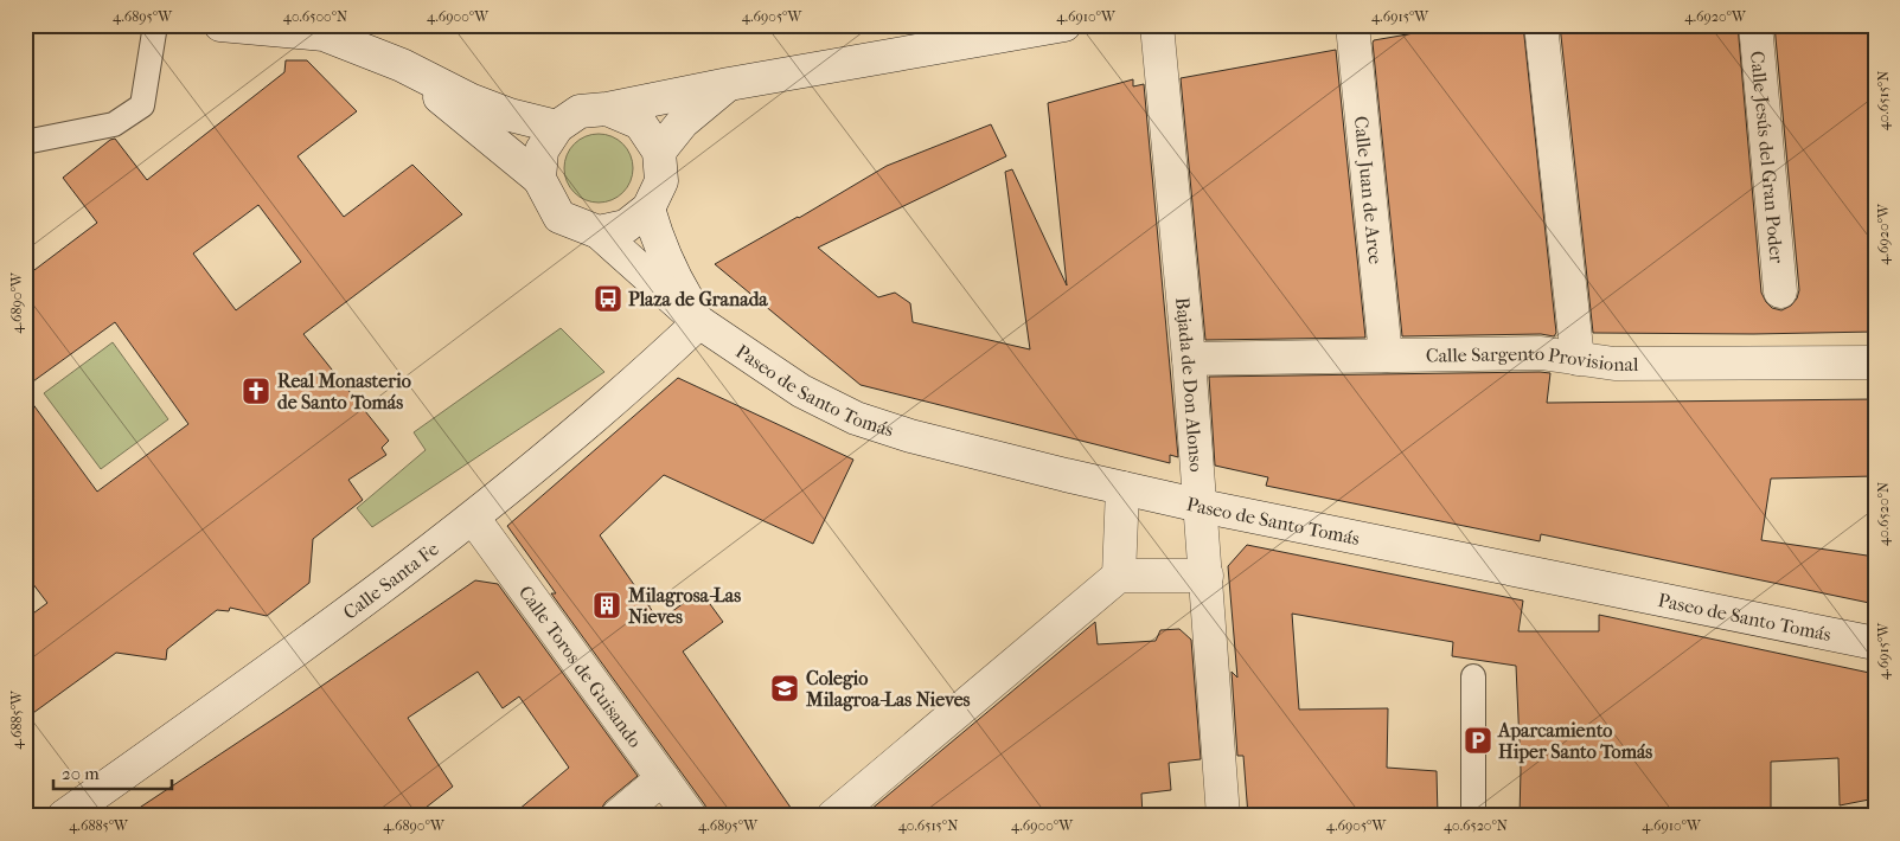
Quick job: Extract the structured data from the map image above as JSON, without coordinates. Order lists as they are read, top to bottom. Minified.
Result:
{"streets":{"street":["Calle Jesús del Gran Poder","Calle Juan de Arce","Calle Sargento Provisional","Bajada de Don Alonso","Paseo de Santo Tomás","Calle Santa Fe","Calle Toros de Guisando"]},"crossings":[["Calle Juan de Arce","Calle Sargento Provisional"],["Calle Sargento Provisional","Bajada de Don Alonso"],["Bajada de Don Alonso","Paseo de Santo Tomás"],["Paseo de Santo Tomás","Calle Santa Fe"],["Calle Santa Fe","Calle Toros de Guisando"]],"places":{"bus stop":["Plaza de Granada"],"church":["Real Monasterio de Santo Tomás"],"building":["Milagrosa-Las Nieves"],"school or university":["Colegio Milagroa-Las Nieves"],"parking":["Aparcamiento Hiper Santo Tomás"]},"scale_bar":"20 m","coordinates":["4.6895°W","40.6500°N","4.6900°W","4.6905°W","4.6910°W","4.6915°W","4.6920°W","40.6515°N","4.6890°W","40.6520°N","4.6885°W"]}
